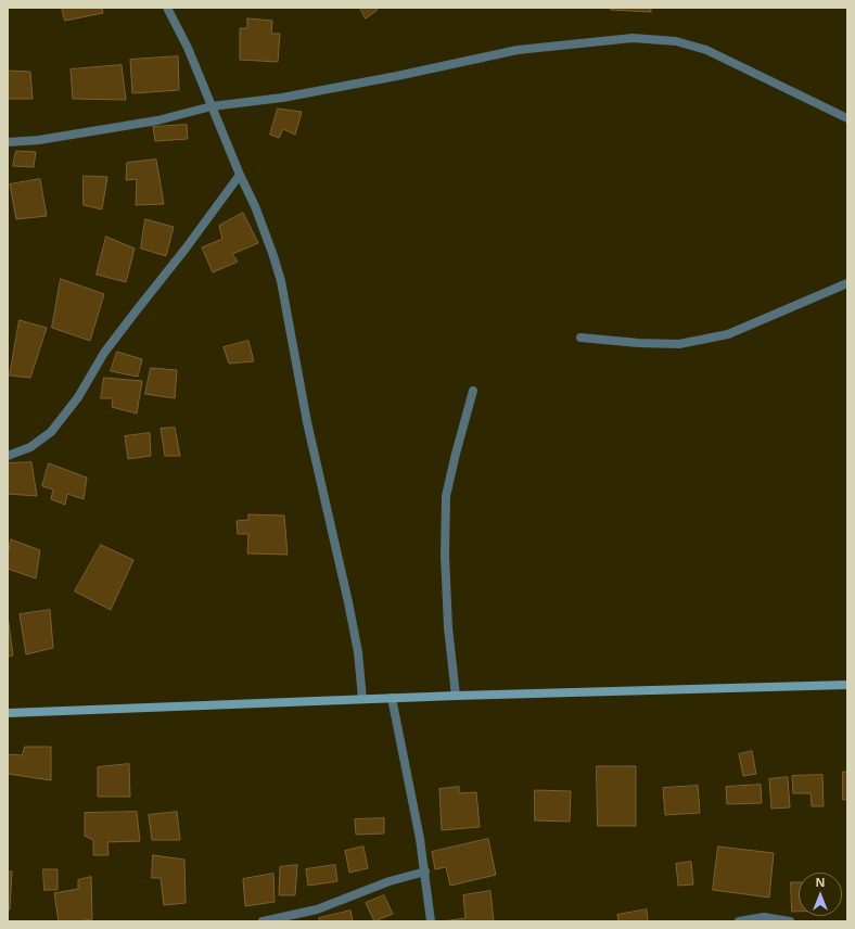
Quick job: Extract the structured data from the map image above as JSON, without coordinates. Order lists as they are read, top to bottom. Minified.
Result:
{"north":"top"}
